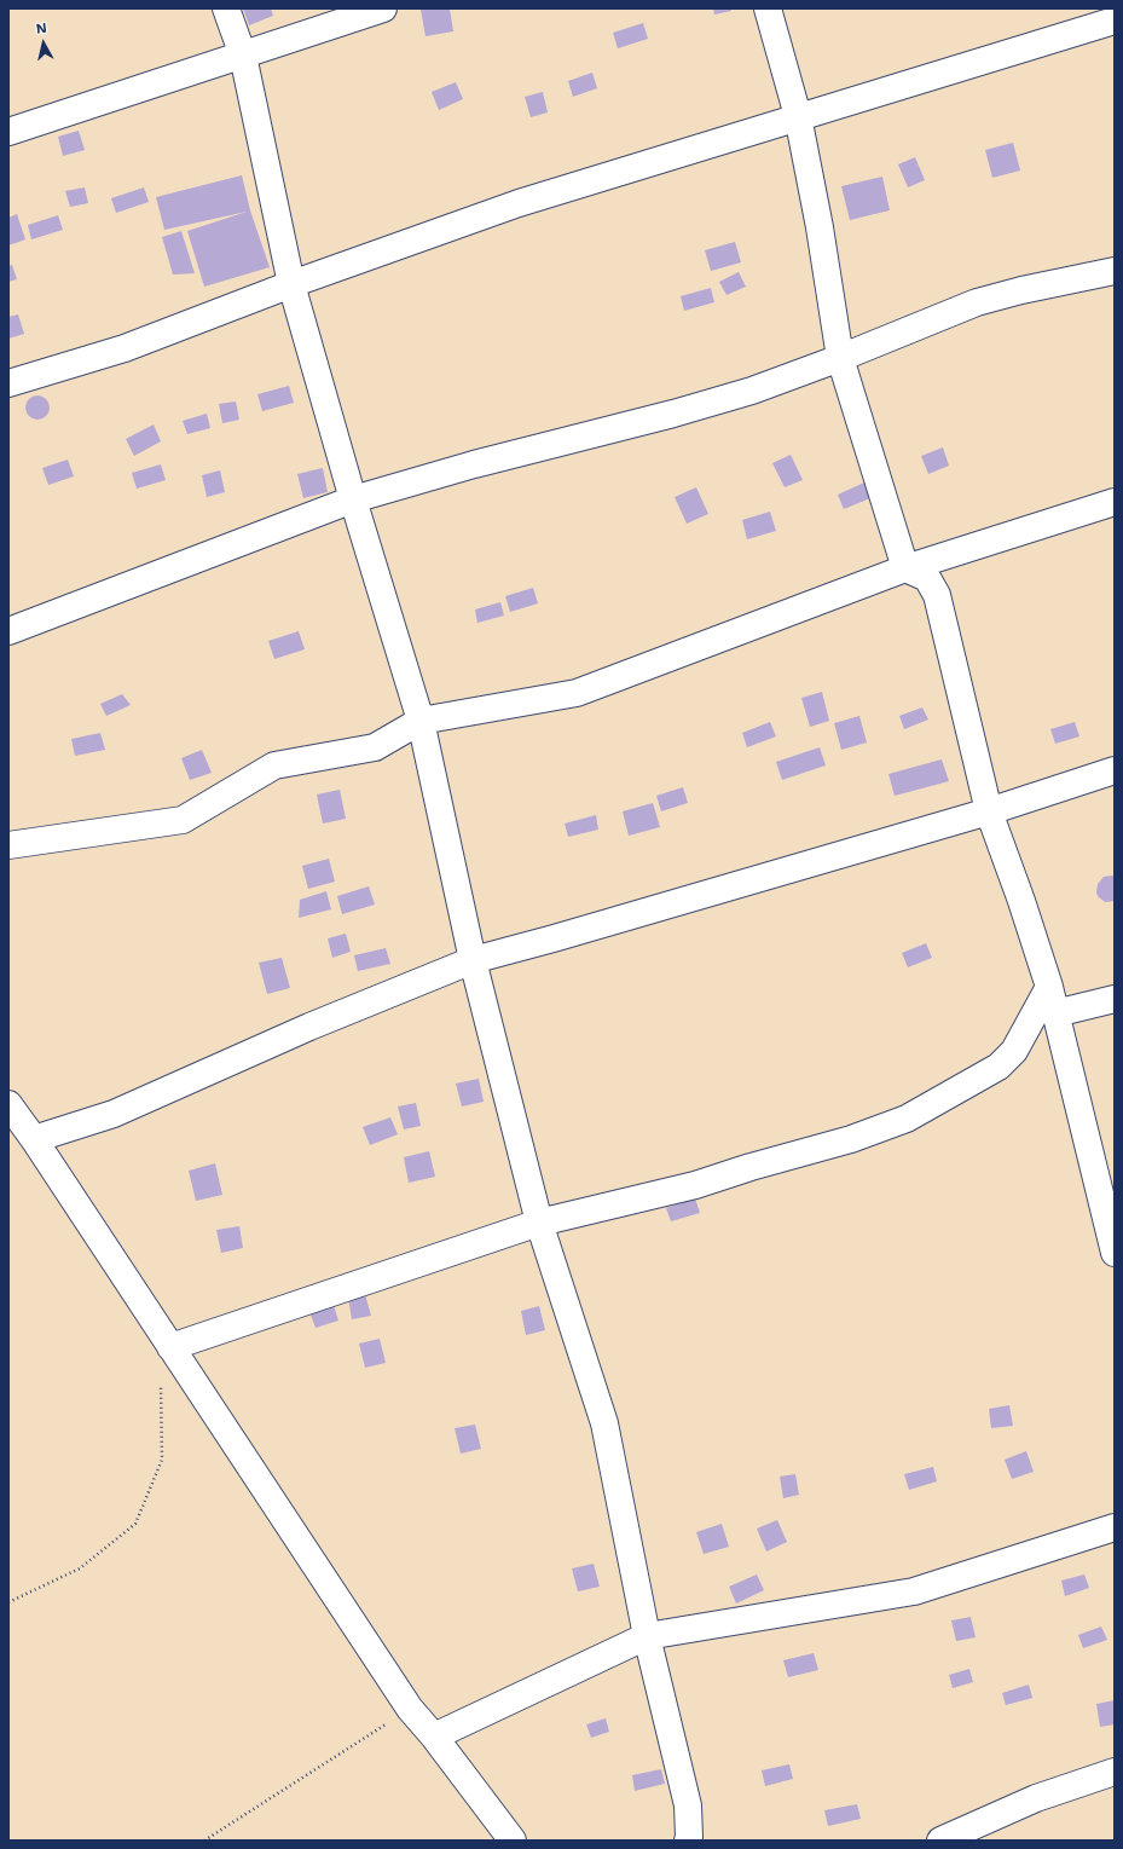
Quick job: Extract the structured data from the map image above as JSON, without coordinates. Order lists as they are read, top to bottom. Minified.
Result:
{"north":"top"}
